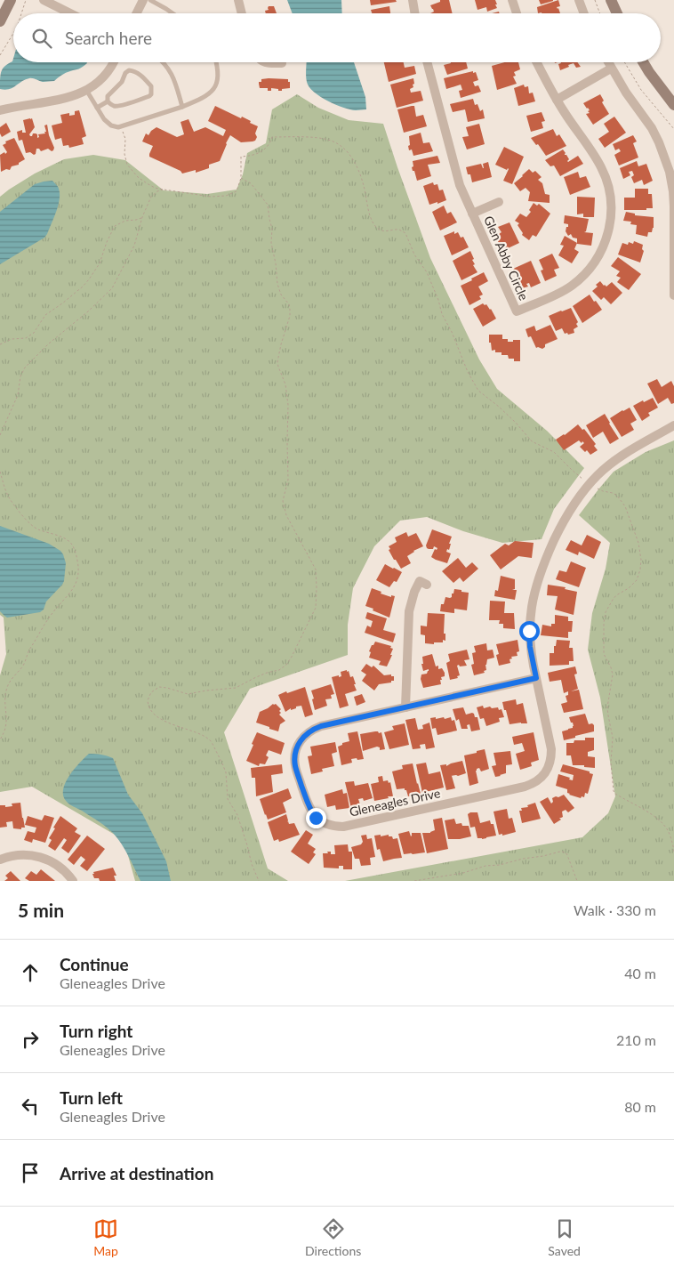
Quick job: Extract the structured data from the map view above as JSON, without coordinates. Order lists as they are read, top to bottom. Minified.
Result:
{"streets":{"street":["Glen Abby Circle","Gleneagles Drive"]},"page":{"search":"Search here","heading":["5 min","Walk · 330 m"],"list":[["Continue","Gleneagles Drive","40 m"],["Turn right","Gleneagles Drive","210 m"],["Turn left","Gleneagles Drive","80 m"],"Arrive at destination"],"nav":["Map","Directions","Saved"]}}
